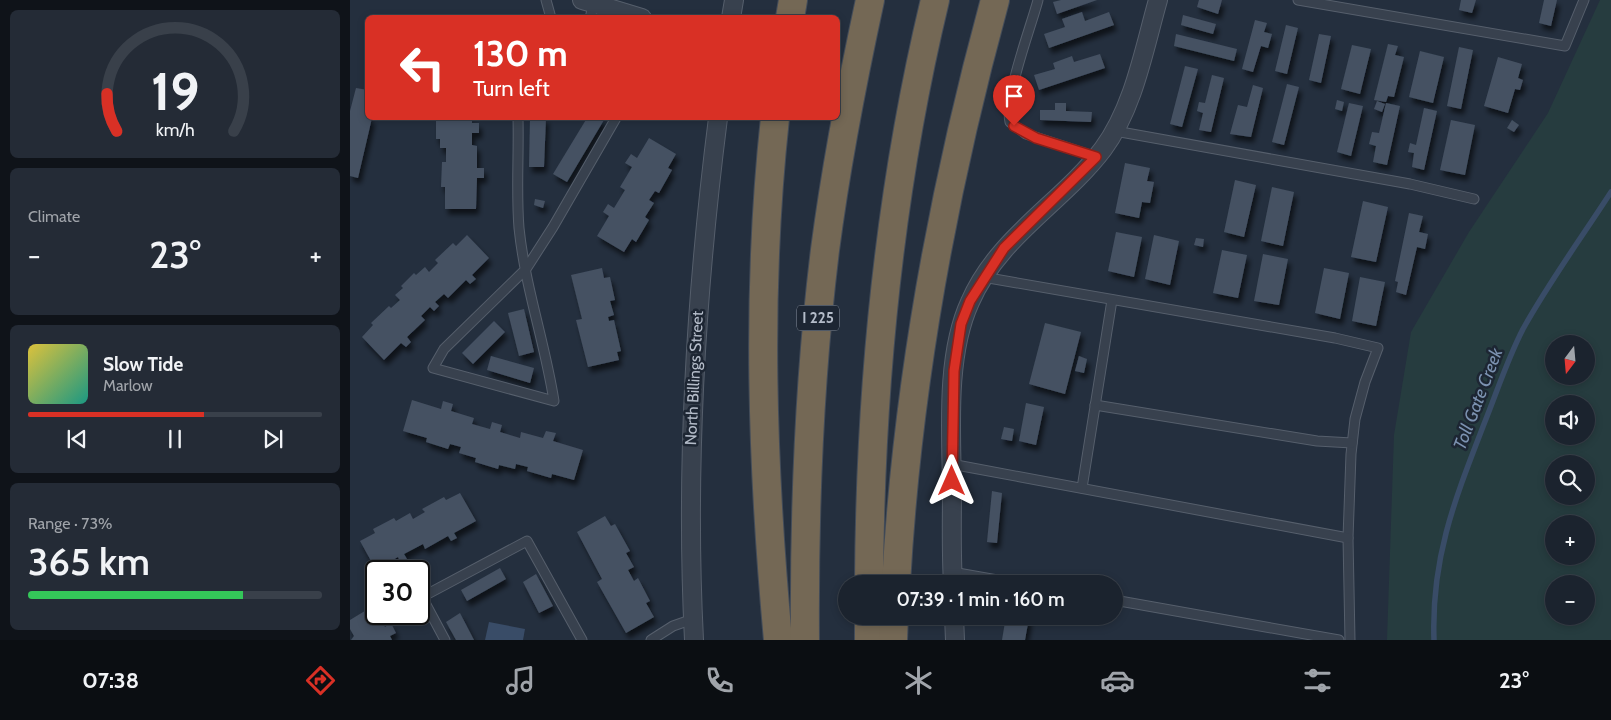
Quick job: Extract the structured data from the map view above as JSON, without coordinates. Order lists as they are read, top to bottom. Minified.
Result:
{"streets":{"highway":["I 225"],"street":["North Billings Street"]},"water":["Toll Gate Creek"],"north":"bottom","page":{"turn":["130 m","Turn left"],"tile":["Climate",["Range · 73%","365 km"]],"heat":["−","23°","+"],"map_buttons":["+","−"],"song":["Slow Tide","Marlow"],"limit":"30","trip":"07:39 · 1 min · 160 m","tabs":["07:38","23°"],"gauge":["19","km/h"]}}
